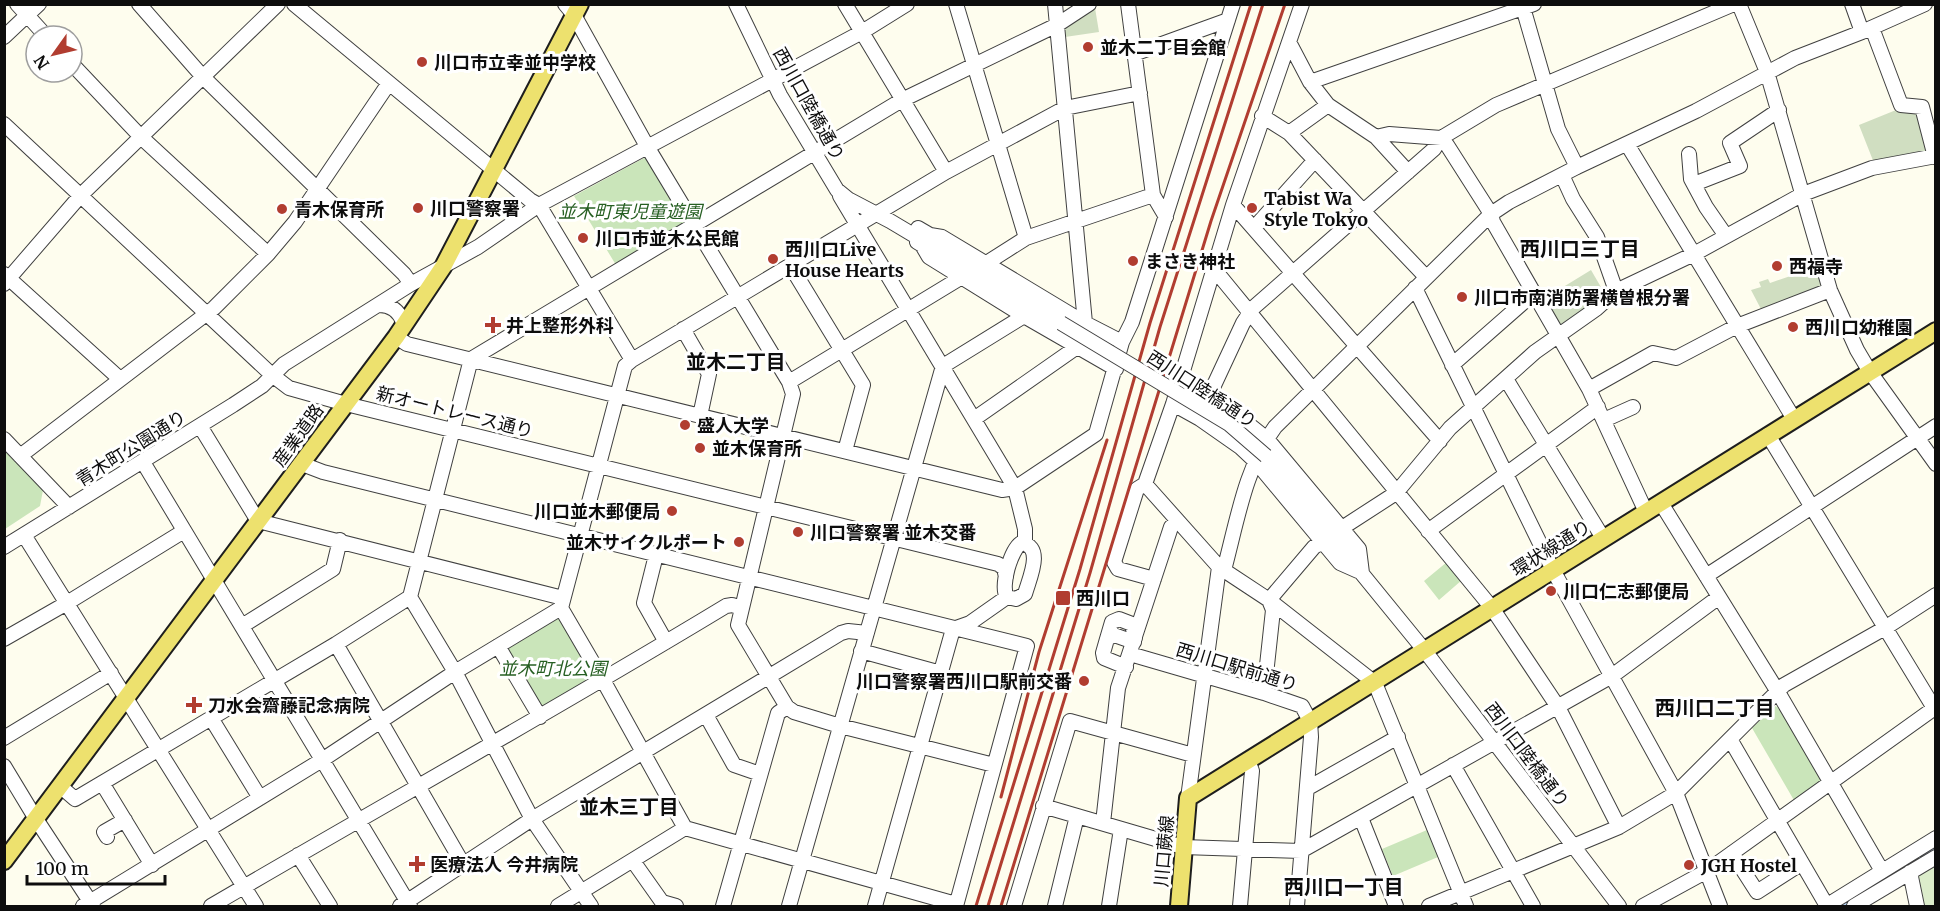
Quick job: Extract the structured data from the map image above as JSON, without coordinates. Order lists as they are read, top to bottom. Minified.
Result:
{"streets":{"main road":["産業道路","環状線通り","川口蕨線"],"street":["西川口陸橋通り","新オートレース通り","青木町公園通り","西川口駅前通り"]},"crossings":[["西川口陸橋通り","青木町公園通り"],["西川口陸橋通り","環状線通り"],["新オートレース通り","産業道路"],["新オートレース通り","青木町公園通り"],["産業道路","青木町公園通り"],["環状線通り","西川口駅前通り"],["環状線通り","川口蕨線"]],"districts":["西川口三丁目","並木二丁目","西川口二丁目","並木三丁目","西川口一丁目"],"parks":["並木町東児童遊園","並木町北公園"],"places":{"other":["並木二丁目会館","川口市立幸並中学校","川口警察署","Tabist Wa Style Tokyo","青木保育所","川口市並木公民館","西川口Live House Hearts","まさき神社","西福寺","川口市南消防署横曽根分署","西川口幼稚園","盛人大学","並木保育所","川口並木郵便局","川口警察署 並木交番","並木サイクルポート","川口仁志郵便局","川口警察署西川口駅前交番","JGH Hostel"],"health":["井上整形外科","刀水会齋藤記念病院","医療法人 今井病院"],"transit":["西川口"]},"scale_bar":"100 m","north":"bottom left"}
